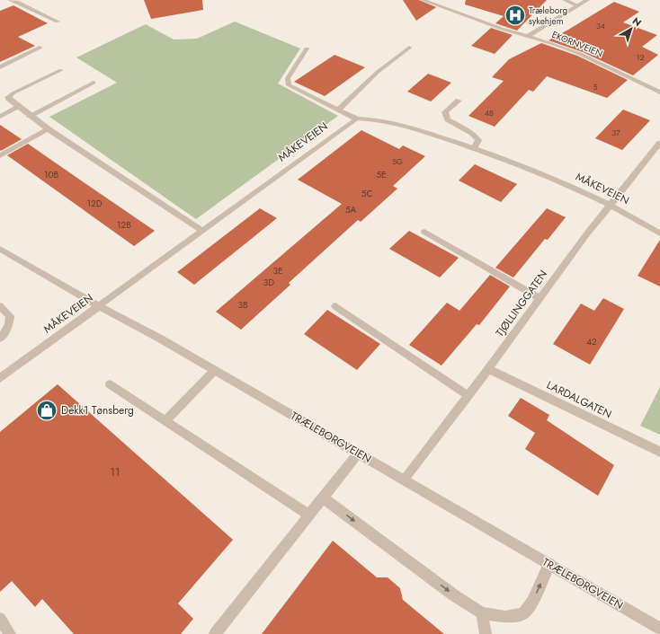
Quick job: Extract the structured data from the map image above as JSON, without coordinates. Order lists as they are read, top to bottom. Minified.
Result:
{"streets":{"street":["EKORNVEIEN","MÅKEVEIEN","TJØLLINGGATEN","LARDALGATEN","TRÆLEBORGVEIEN"]},"crossings":[["MÅKEVEIEN","TJØLLINGGATEN"],["MÅKEVEIEN","TRÆLEBORGVEIEN"],["TJØLLINGGATEN","LARDALGATEN"],["TJØLLINGGATEN","TRÆLEBORGVEIEN"]],"places":{"hospital":["Træleborg sykehjem"],"shop":["Dekk1 Tønsberg"]},"house_numbers":["34","12","5","4B","37","5G","10B","5E","5C","12D","5A","12B","3E","3D","3B","42","11"],"north":"top right"}
